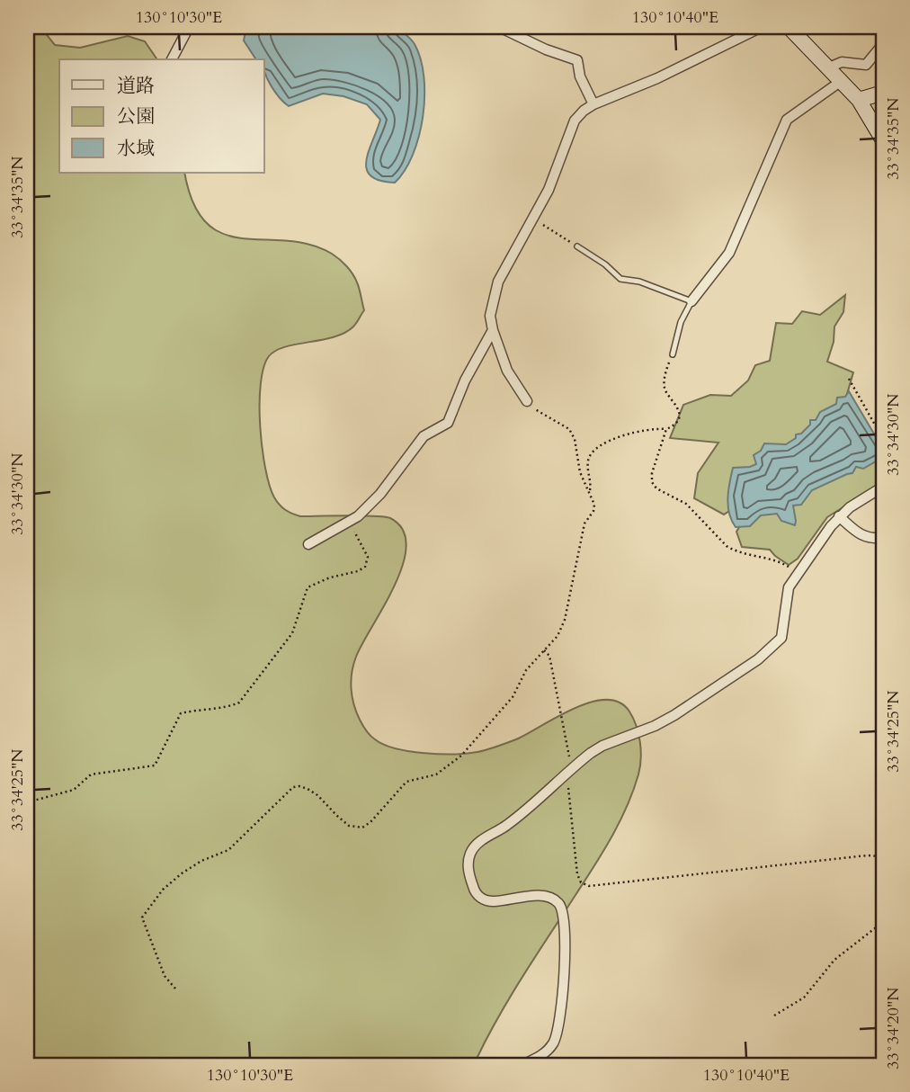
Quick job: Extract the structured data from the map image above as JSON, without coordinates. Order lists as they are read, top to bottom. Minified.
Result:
{"legend":["道路","公園","水域"],"coordinates":["130°10'30\"E","130°10'40\"E","33°34'35\"N","33°34'30\"N","33°34'25\"N","33°34'20\"N"]}
